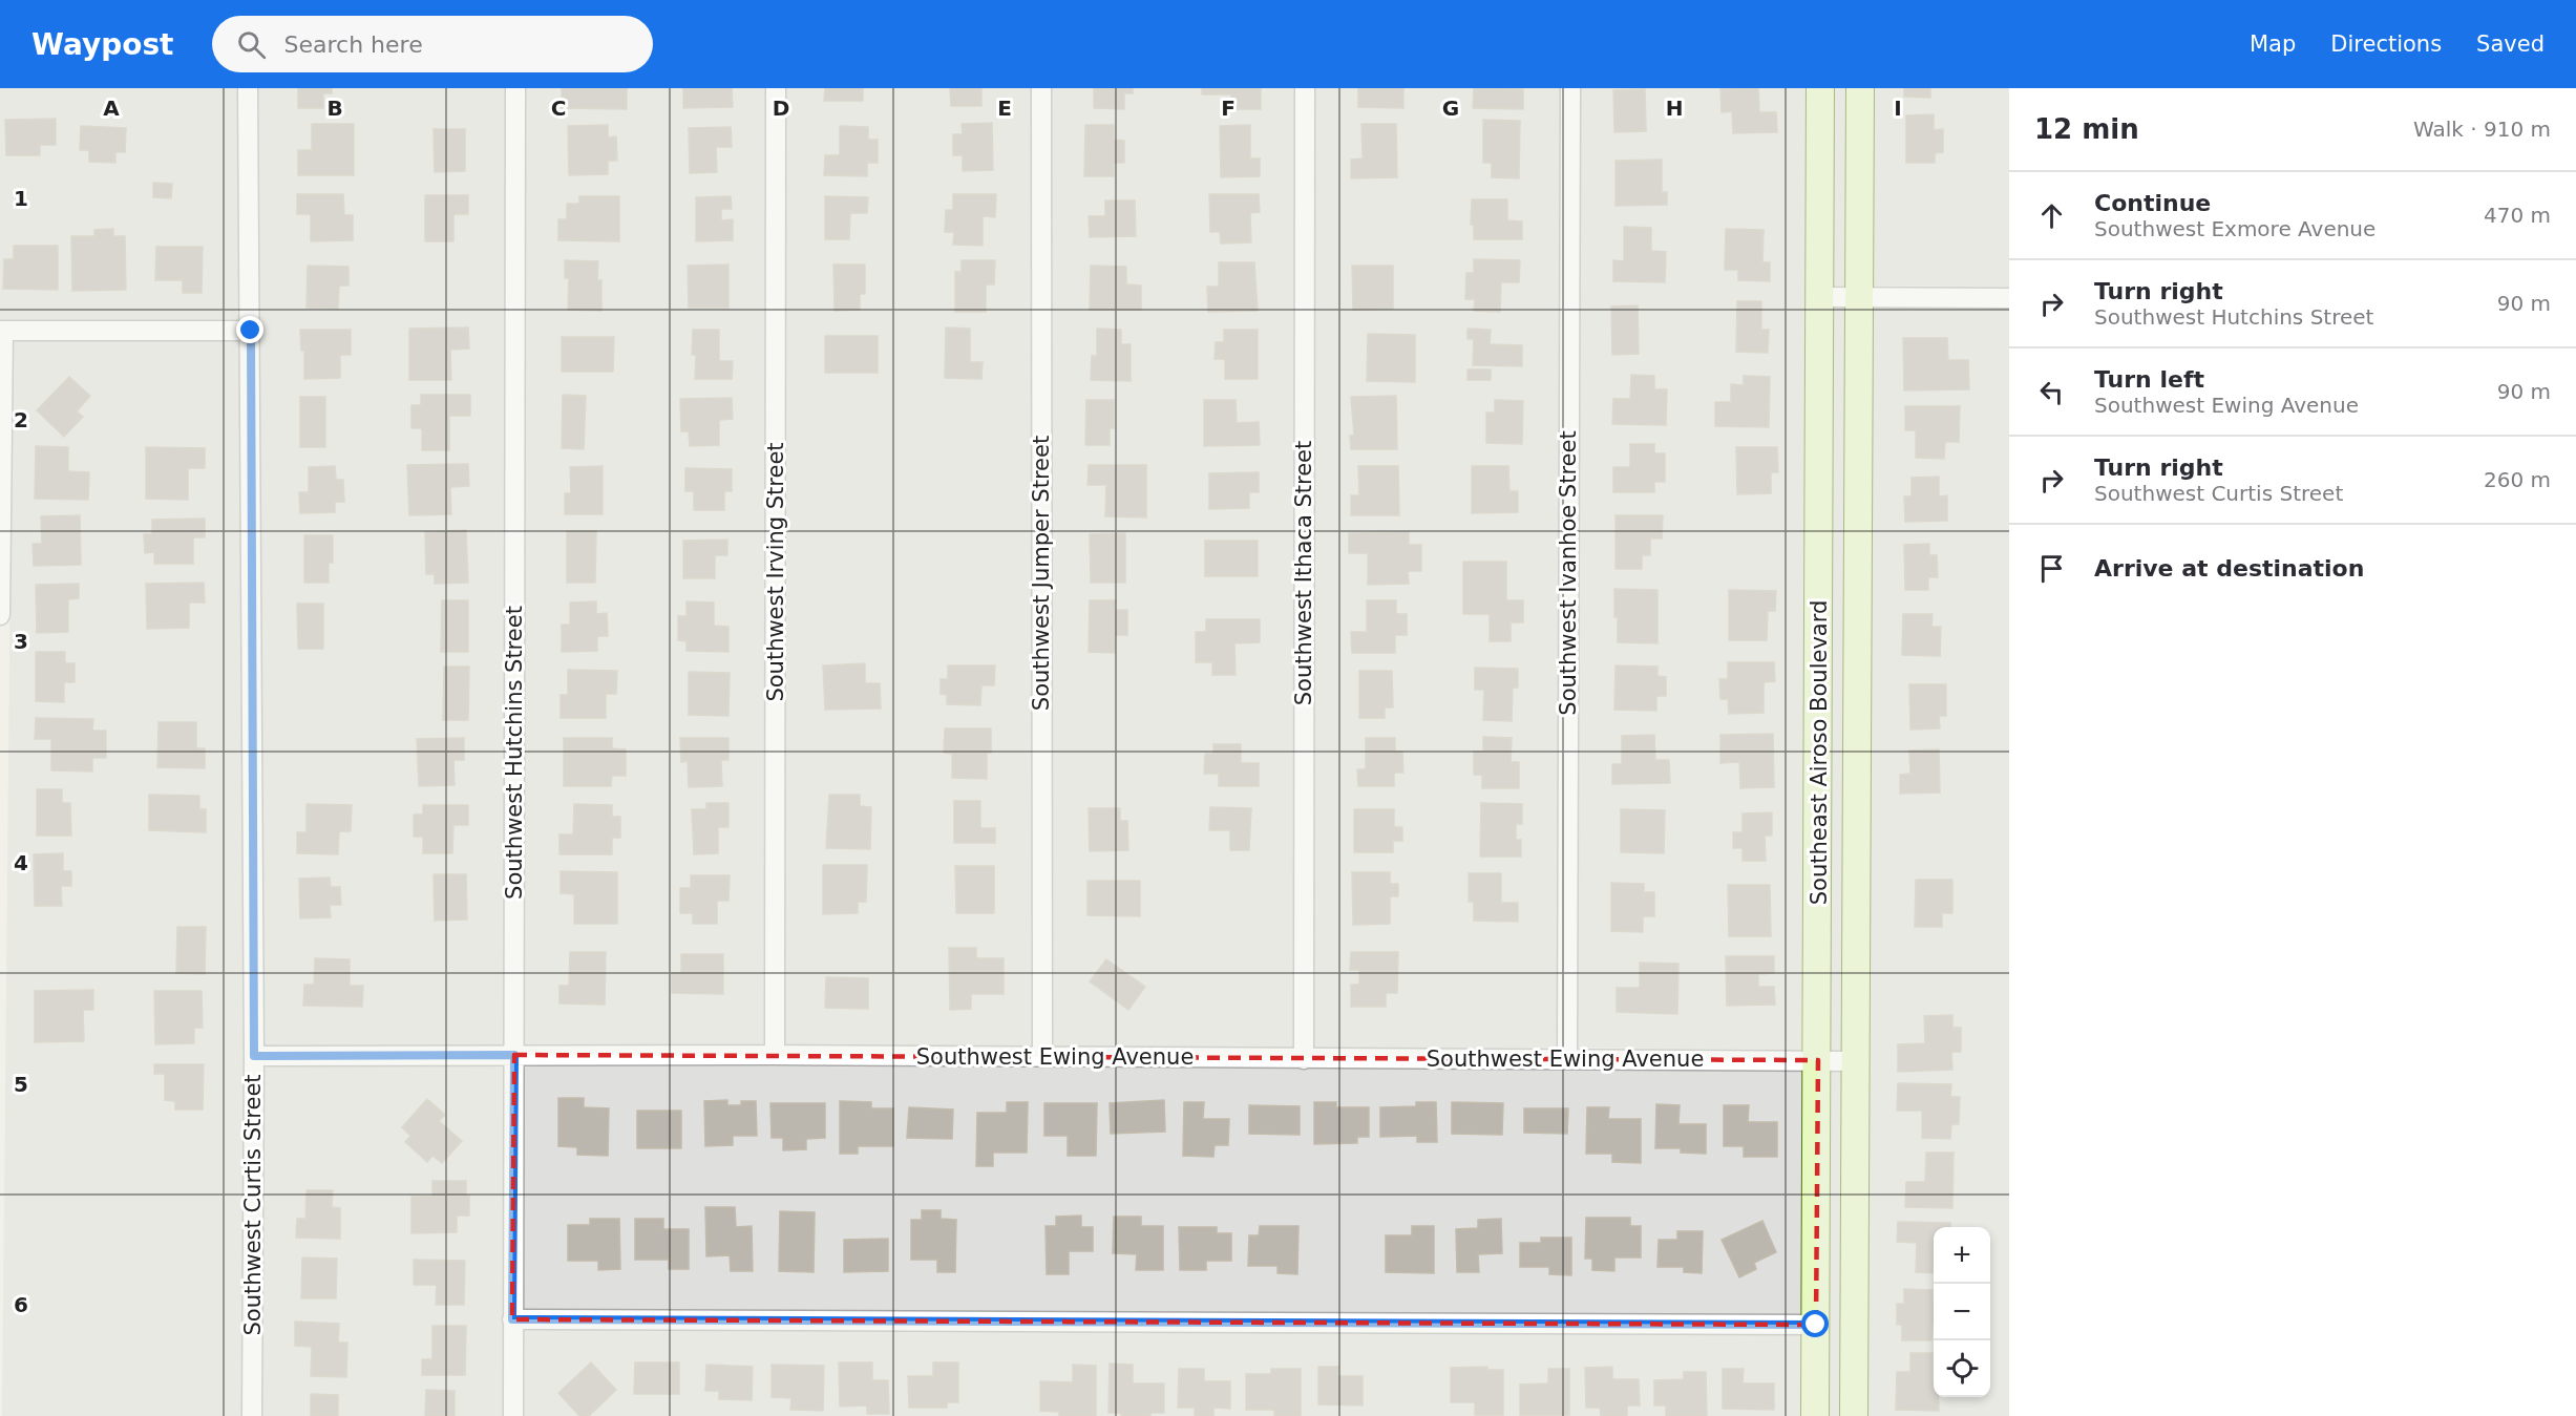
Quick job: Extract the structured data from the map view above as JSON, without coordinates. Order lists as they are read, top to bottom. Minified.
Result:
{"streets":{"main road":["Southeast Airoso Boulevard"],"street":["Southwest Irving Street","Southwest Jumper Street","Southwest Ithaca Street","Southwest Ivanhoe Street","Southwest Hutchins Street","Southwest Ewing Avenue","Southwest Curtis Street"]},"crossings":[["Southwest Irving Street","Southwest Ewing Avenue"],["Southwest Jumper Street","Southwest Ewing Avenue"],["Southwest Ithaca Street","Southwest Ewing Avenue"],["Southwest Ivanhoe Street","Southwest Ewing Avenue"],["Southwest Hutchins Street","Southwest Ewing Avenue"],["Southeast Airoso Boulevard","Southwest Ewing Avenue"],["Southwest Ewing Avenue","Southwest Curtis Street"]],"page":{"header":"Waypost","search":"Search here","nav":["Map","Directions","Saved"],"heading":["12 min","Walk · 910 m"],"list":[["Continue","Southwest Exmore Avenue","470 m"],["Turn right","Southwest Hutchins Street","90 m"],["Turn left","Southwest Ewing Avenue","90 m"],["Turn right","Southwest Curtis Street","260 m"],"Arrive at destination"],"map_buttons":["+","−"]},"grid":{"columns":["A","B","C","D","E","F","G","H","I"],"rows":["1","2","3","4","5","6"]}}
